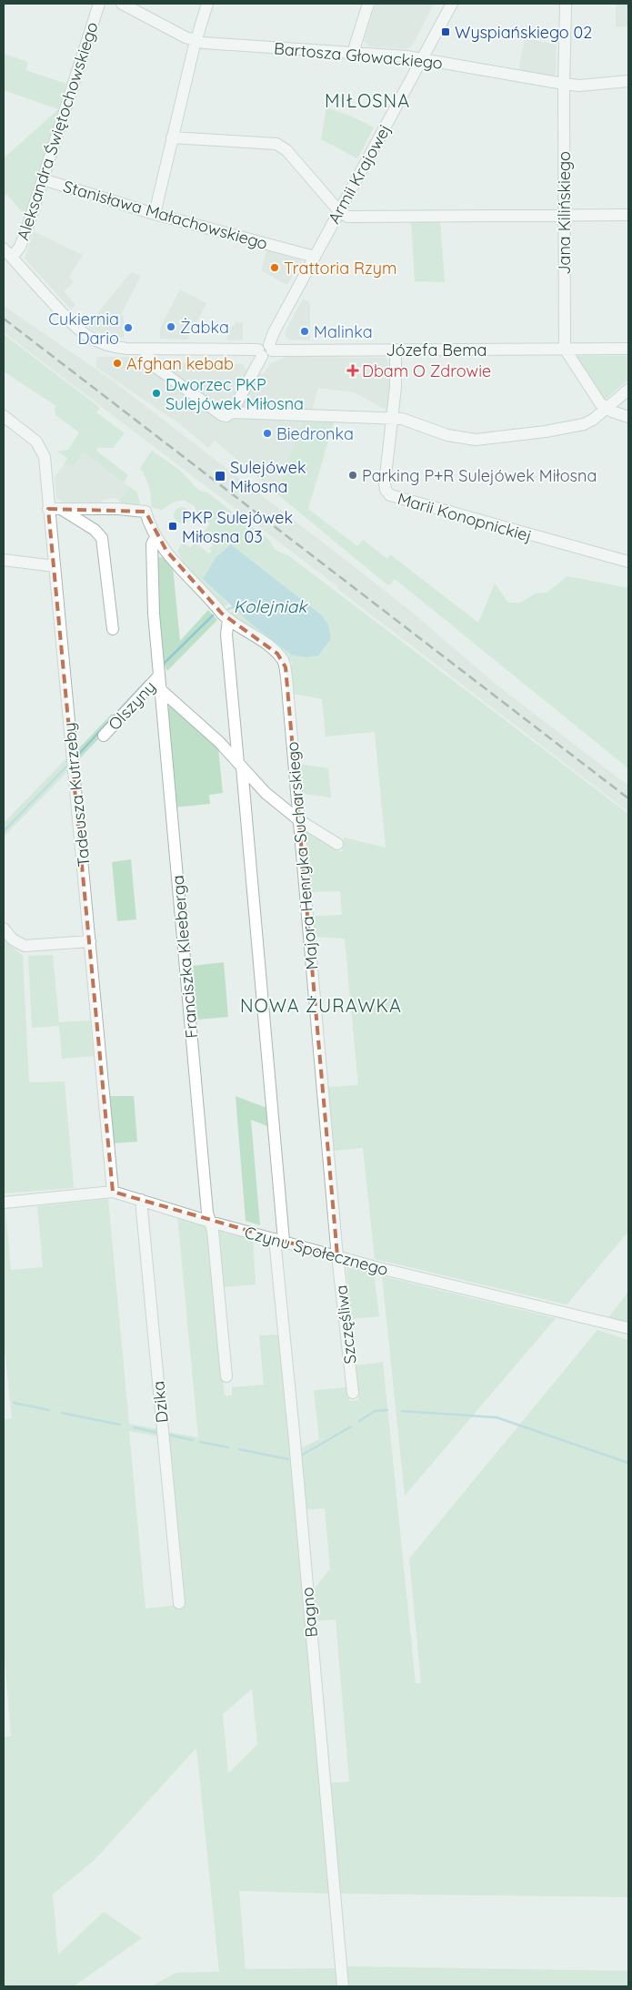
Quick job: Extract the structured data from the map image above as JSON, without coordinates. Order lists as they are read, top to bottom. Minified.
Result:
{"streets":{"street":["Bartosza Głowackiego","Aleksandra Świętochowskiego","Armii Krajowej","Jana Kilińskiego","Stanisława Małachowskiego","Józefa Bema","Marii Konopnickiej","Olszyny","Tadeusza Kutrzeby","Majora Henryka Sucharskiego","Franciszka Kleeberga","Czynu Społecznego","Szczęśliwa","Dzika","Bagno"]},"crossings":[["Bartosza Głowackiego","Armii Krajowej"],["Bartosza Głowackiego","Jana Kilińskiego"],["Aleksandra Świętochowskiego","Stanisława Małachowskiego"],["Aleksandra Świętochowskiego","Józefa Bema"],["Armii Krajowej","Stanisława Małachowskiego"],["Armii Krajowej","Józefa Bema"],["Jana Kilińskiego","Józefa Bema"],["Józefa Bema","Marii Konopnickiej"],["Olszyny","Franciszka Kleeberga"],["Tadeusza Kutrzeby","Czynu Społecznego"],["Majora Henryka Sucharskiego","Franciszka Kleeberga"],["Majora Henryka Sucharskiego","Czynu Społecznego"],["Majora Henryka Sucharskiego","Szczęśliwa"],["Majora Henryka Sucharskiego","Bagno"],["Franciszka Kleeberga","Czynu Społecznego"],["Czynu Społecznego","Szczęśliwa"],["Czynu Społecznego","Dzika"],["Czynu Społecznego","Bagno"]],"districts":["MIŁOSNA","NOWA ŻURAWKA"],"water":["Kolejniak"],"places":{"transit":["Wyspiańskiego 02","Sulejówek Miłosna","PKP Sulejówek Miłosna 03"],"other":["Trattoria Rzym","Żabka","Cukiernia Dario","Malinka","Afghan kebab","Dworzec PKP Sulejówek Miłosna","Biedronka","Parking P+R Sulejówek Miłosna"],"health":["Dbam O Zdrowie"]}}
